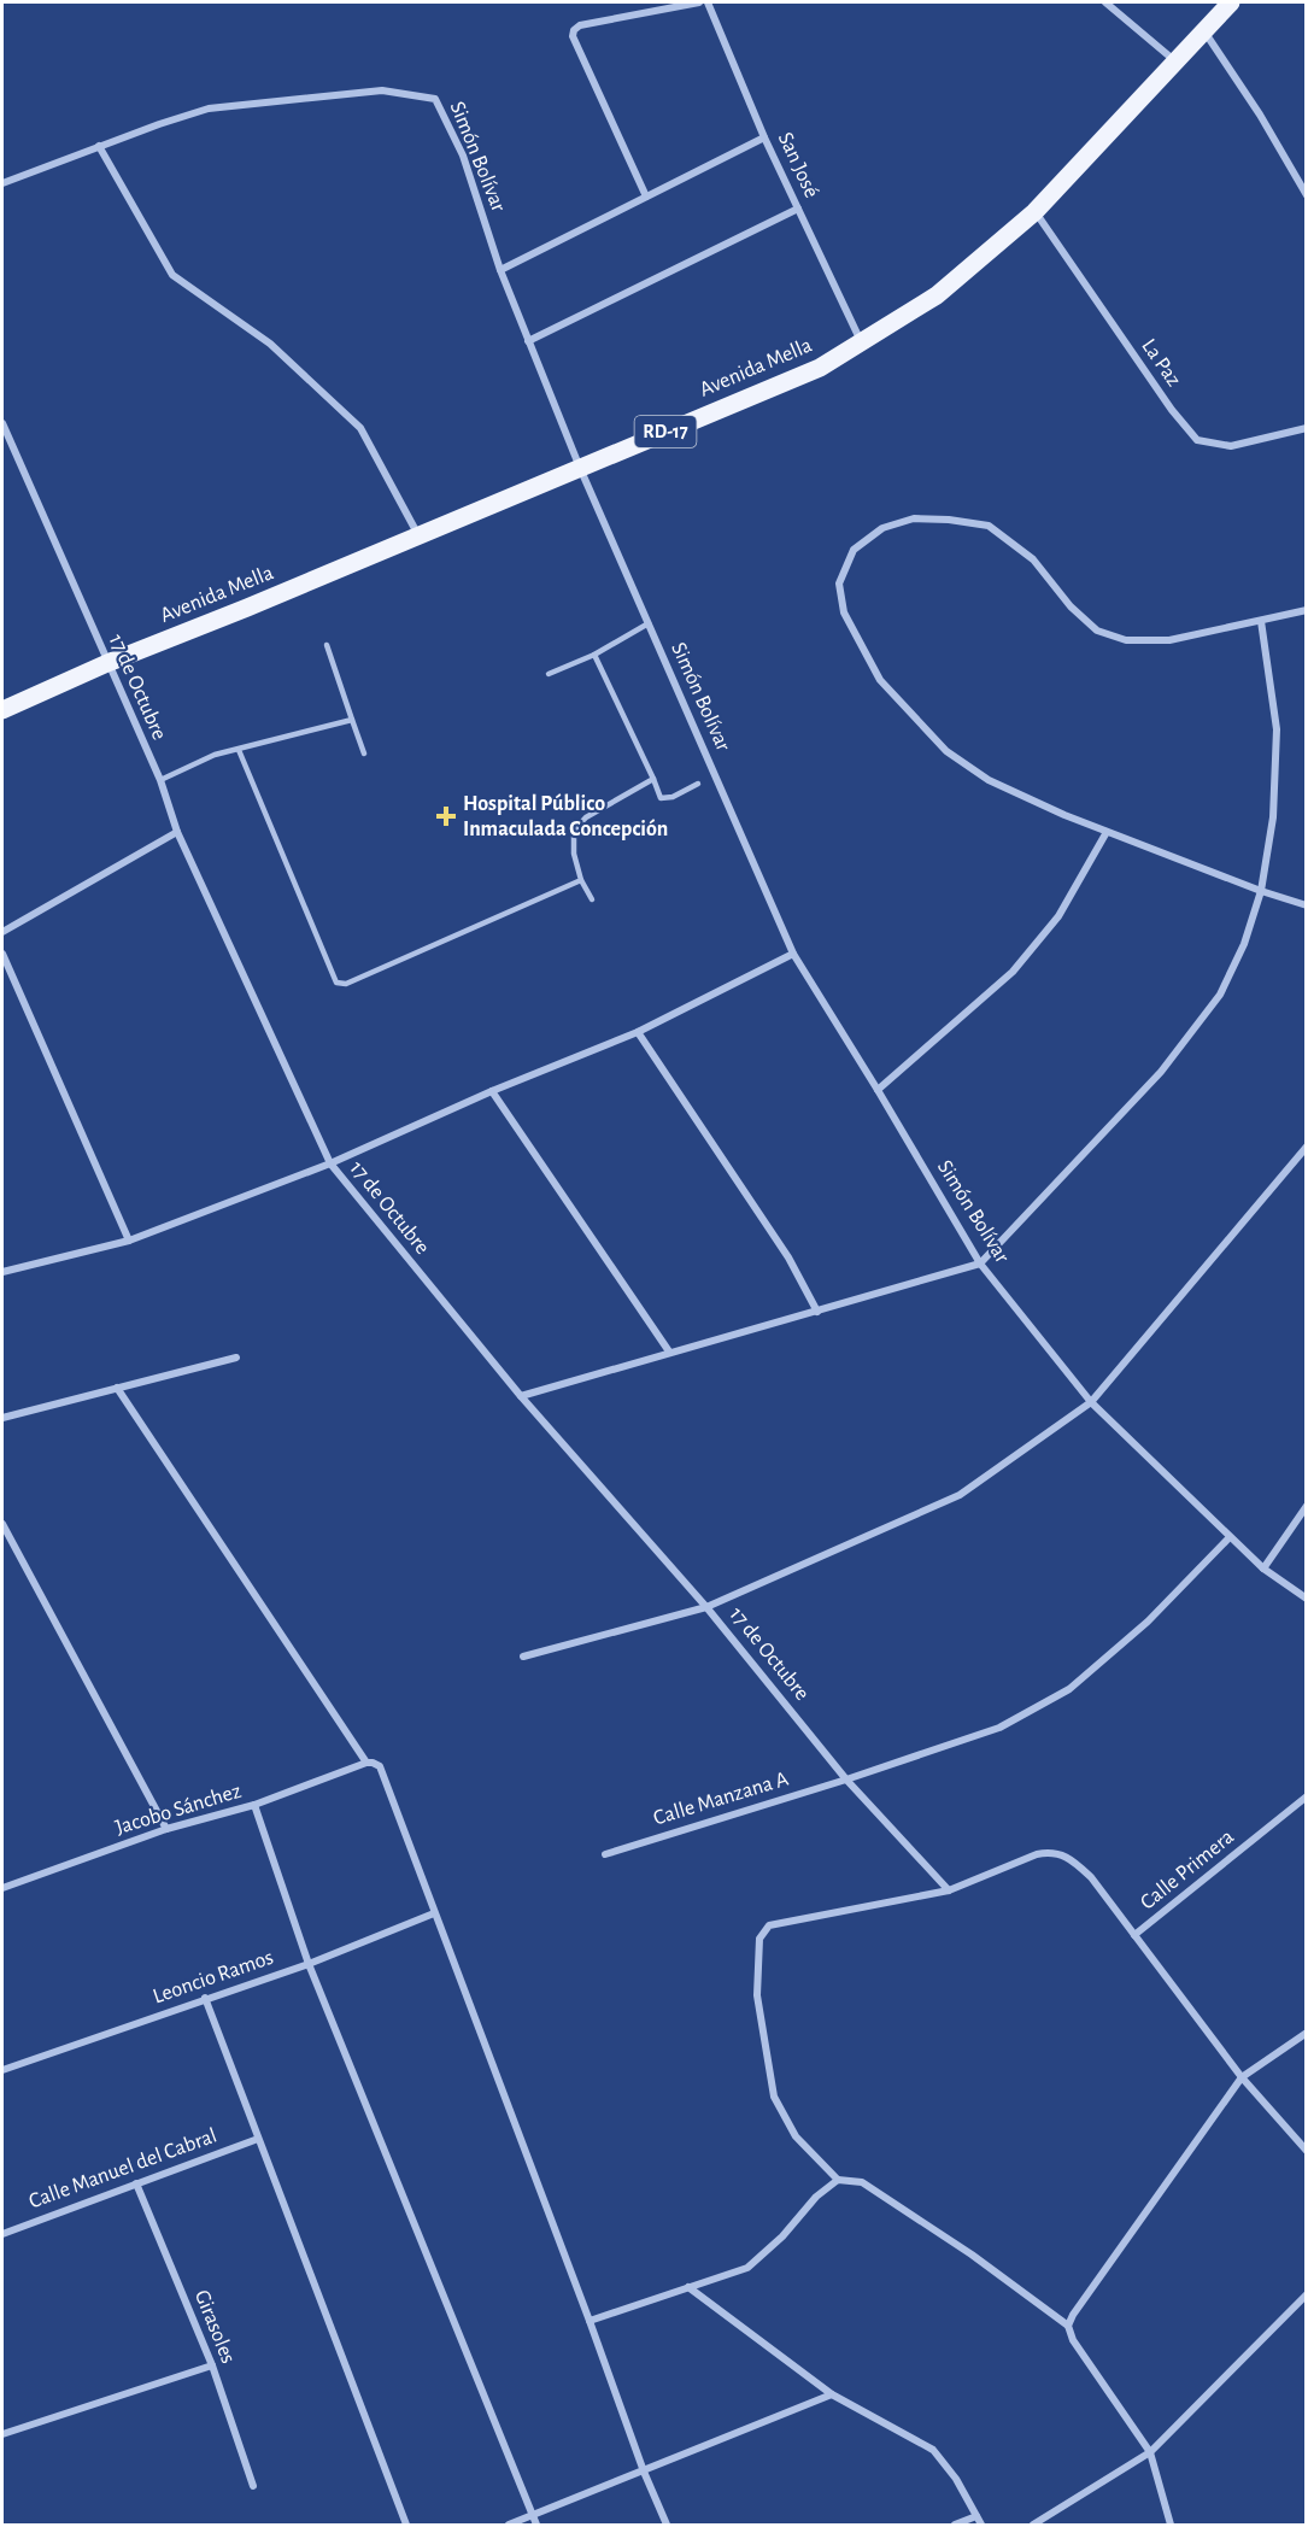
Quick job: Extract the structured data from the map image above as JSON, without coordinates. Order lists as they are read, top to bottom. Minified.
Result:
{"streets":{"main road":["Avenida Mella","RD-17"],"street":["Simón Bolívar","San José","La Paz","17 de Octubre","Calle Manzana A","Jacobo Sánchez","Calle Primera","Leoncio Ramos","Calle Manuel del Cabral","Girasoles"]},"crossings":[["Simón Bolívar","Avenida Mella"],["Simón Bolívar","Calle Manzana A"],["San José","Avenida Mella"],["La Paz","Avenida Mella"],["Avenida Mella","17 de Octubre"],["17 de Octubre","Calle Manzana A"],["17 de Octubre","Calle Primera"],["Calle Manuel del Cabral","Girasoles"]],"places":{"health":["Hospital Público Inmaculada Concepción"]}}
